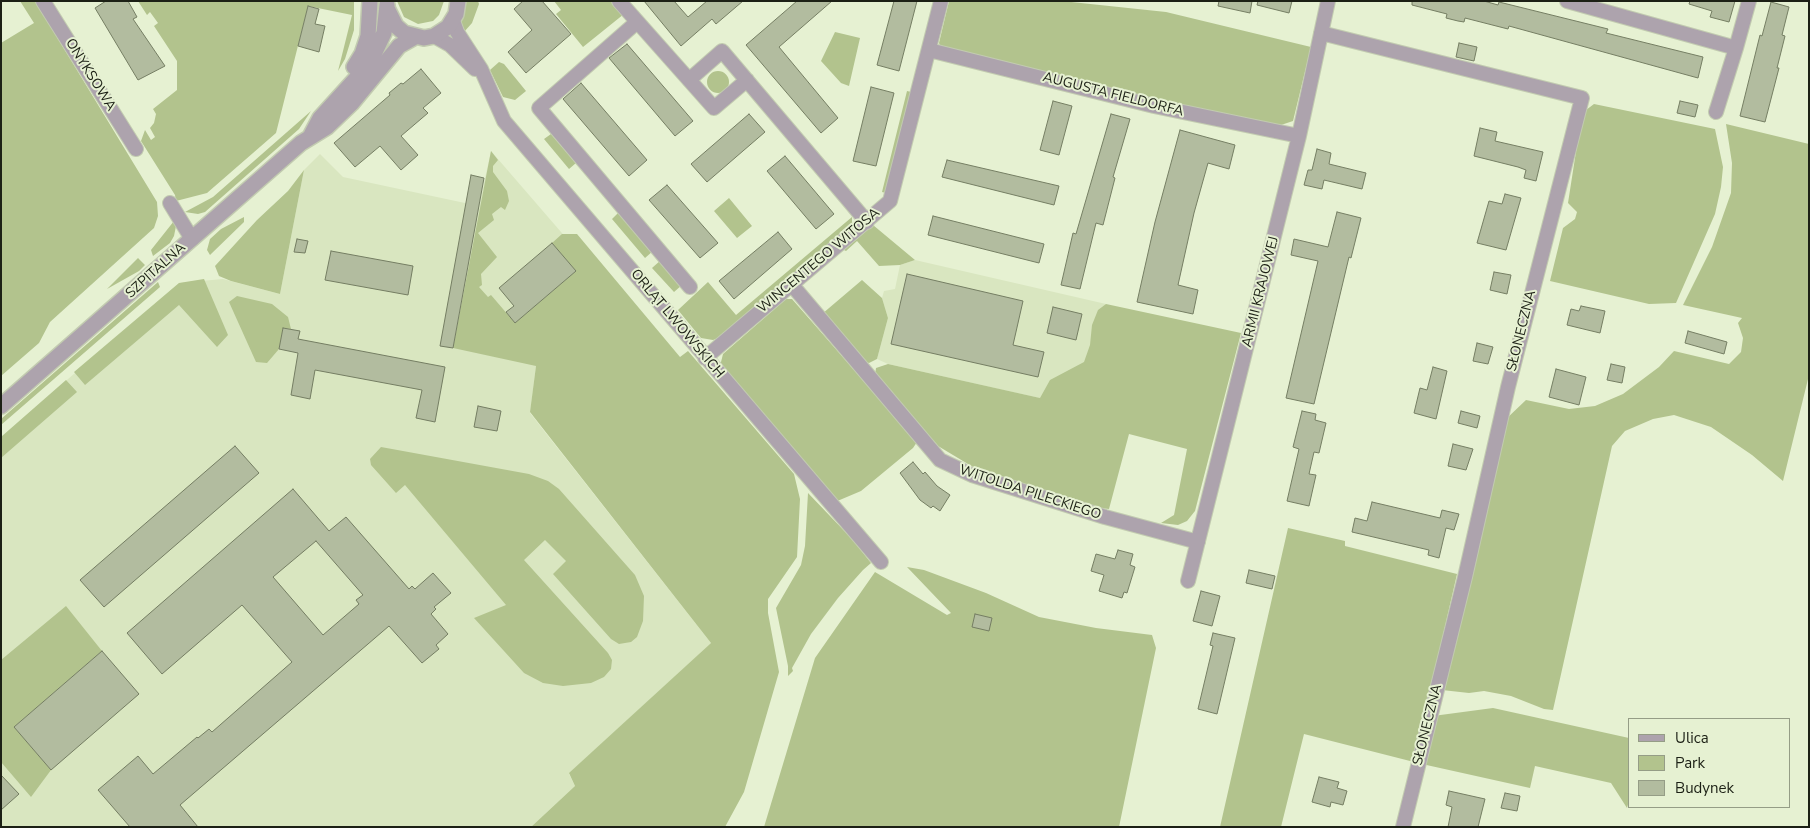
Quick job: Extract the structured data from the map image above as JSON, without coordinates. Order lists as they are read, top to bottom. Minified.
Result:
{"streets":{"street":["ONYKSOWA","AUGUSTA FIELDORFA","WINCENTEGO WITOSA","SZPITALNA","ARMII KRAJOWEJ","ORLĄT LWOWSKICH","SŁONECZNA","WITOLDA PILECKIEGO"]},"crossings":[["AUGUSTA FIELDORFA","WINCENTEGO WITOSA"],["AUGUSTA FIELDORFA","ARMII KRAJOWEJ"],["WINCENTEGO WITOSA","ORLĄT LWOWSKICH"],["WINCENTEGO WITOSA","WITOLDA PILECKIEGO"],["ARMII KRAJOWEJ","SŁONECZNA"],["ARMII KRAJOWEJ","WITOLDA PILECKIEGO"]],"legend":["Ulica","Park","Budynek"]}
